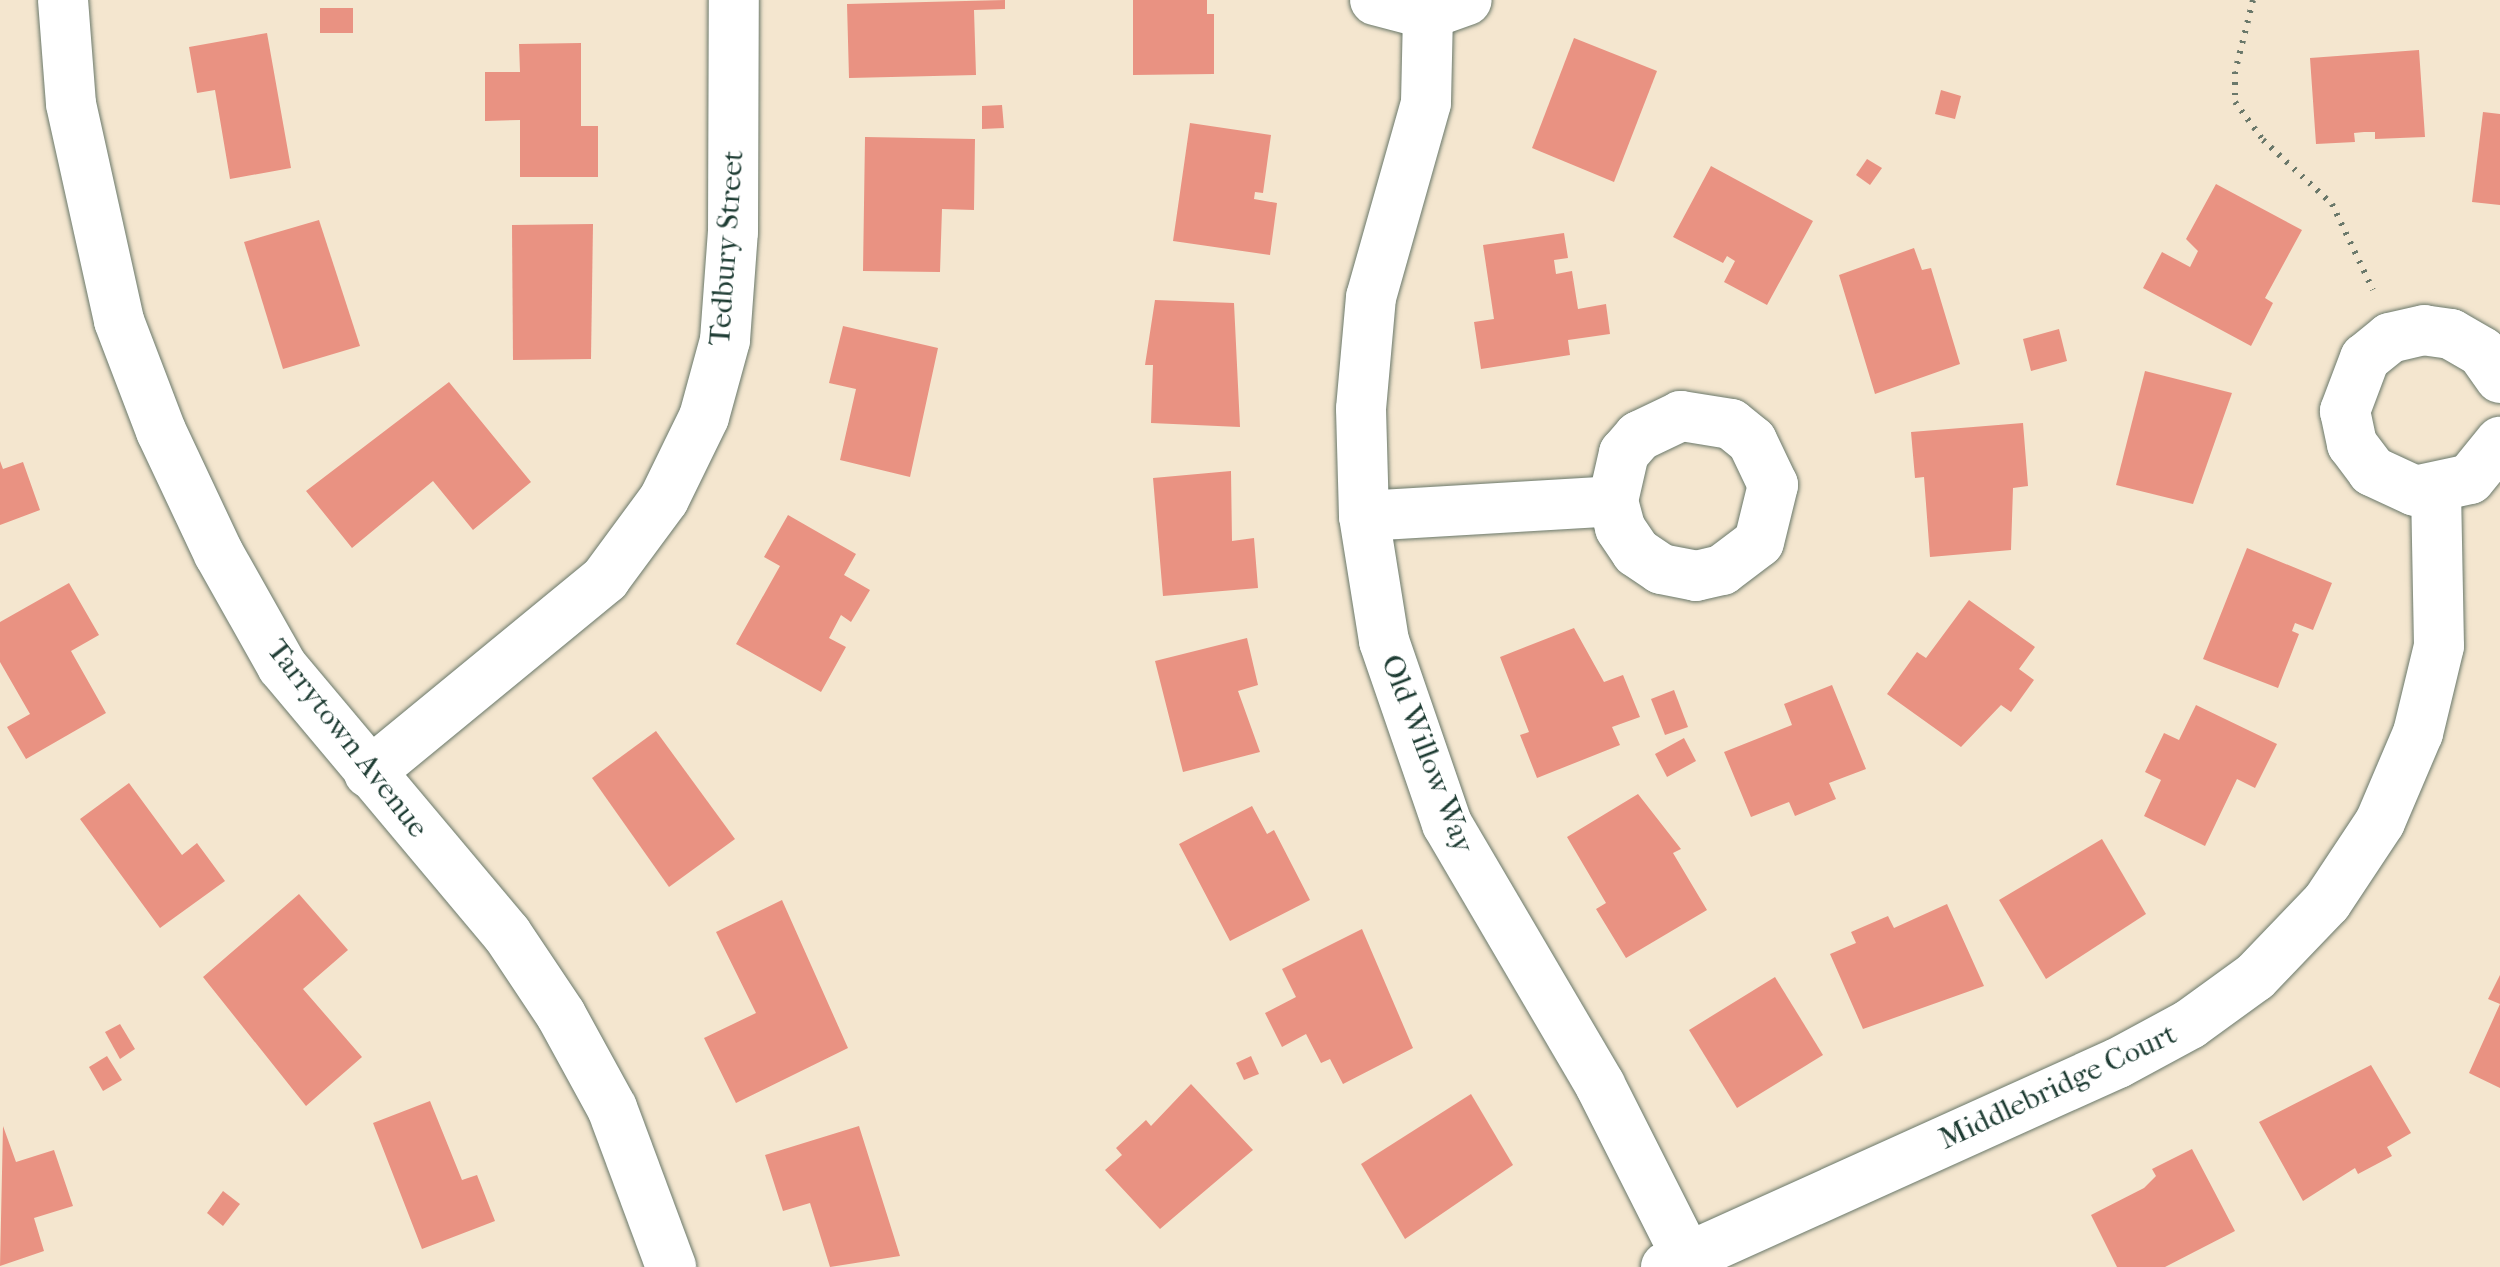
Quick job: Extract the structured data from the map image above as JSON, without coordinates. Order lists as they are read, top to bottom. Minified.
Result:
{"streets":{"street":["Tedbury Street","Tarrytown Avenue","Old Willow Way","Middlebridge Court"]},"crossings":[["Tedbury Street","Tarrytown Avenue"],["Old Willow Way","Middlebridge Court"]]}
